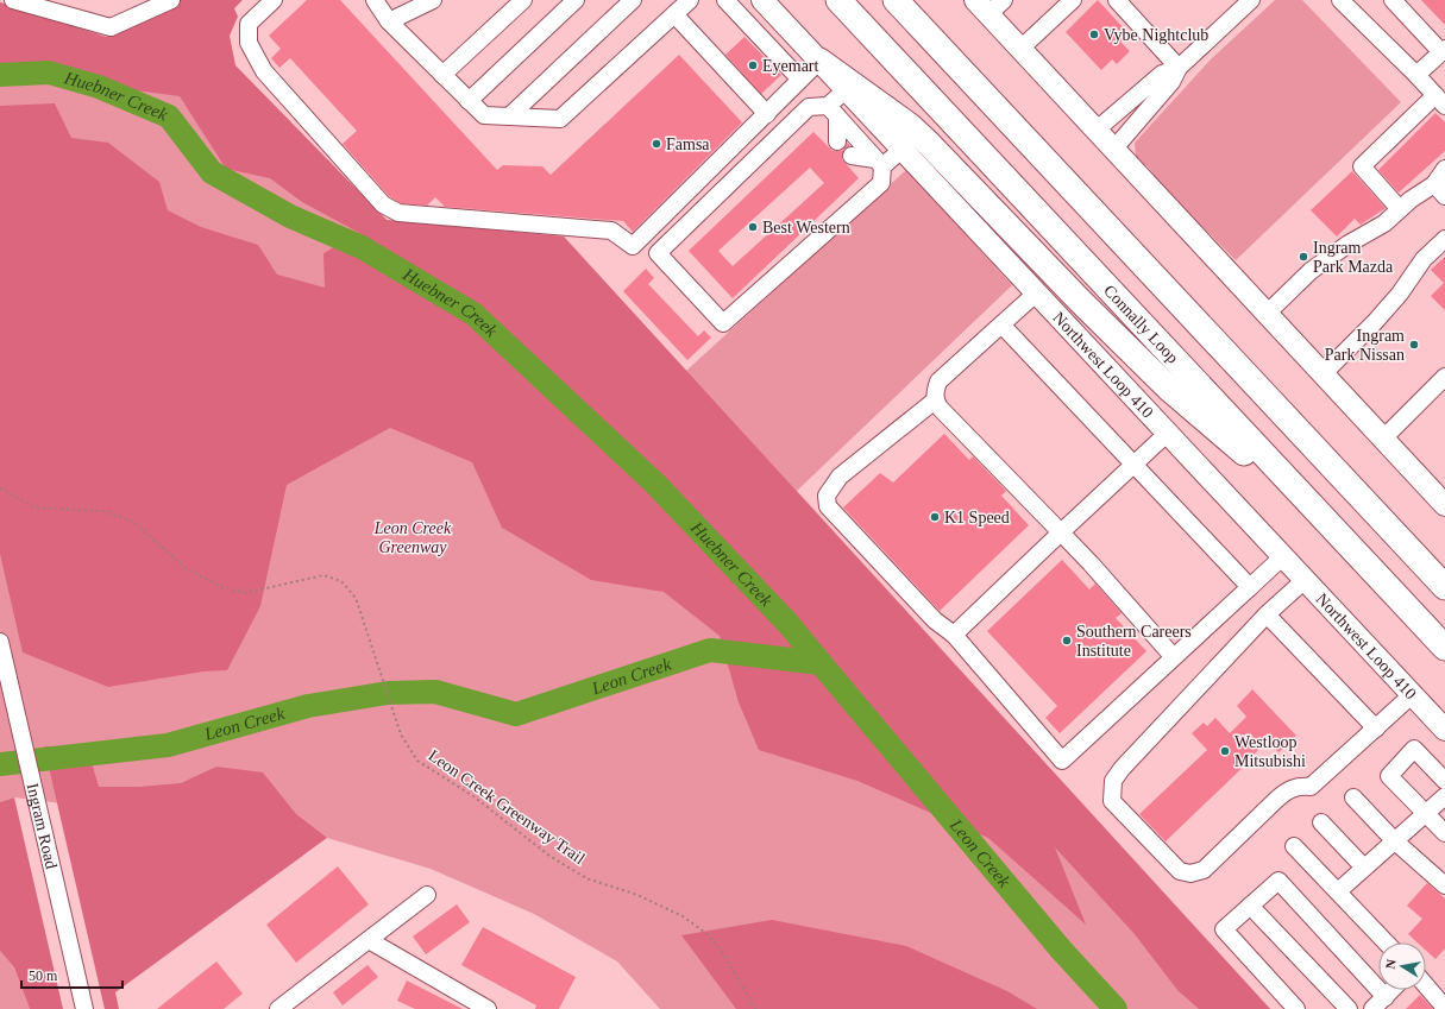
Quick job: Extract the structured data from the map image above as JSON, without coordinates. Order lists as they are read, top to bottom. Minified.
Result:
{"streets":{"highway":["Connally Loop"],"main road":["Northwest Loop 410"],"street":["Ingram Road"],"path":["Leon Creek Greenway Trail"]},"water":["Huebner Creek","Leon Creek"],"parks":["Leon Creek Greenway"],"places":["Vybe Nightclub","Eyemart","Famsa","Best Western","Ingram Park Mazda","Ingram Park Nissan","K1 Speed","Southern Careers Institute","Westloop Mitsubishi"],"scale_bar":"50 m","north":"left"}
